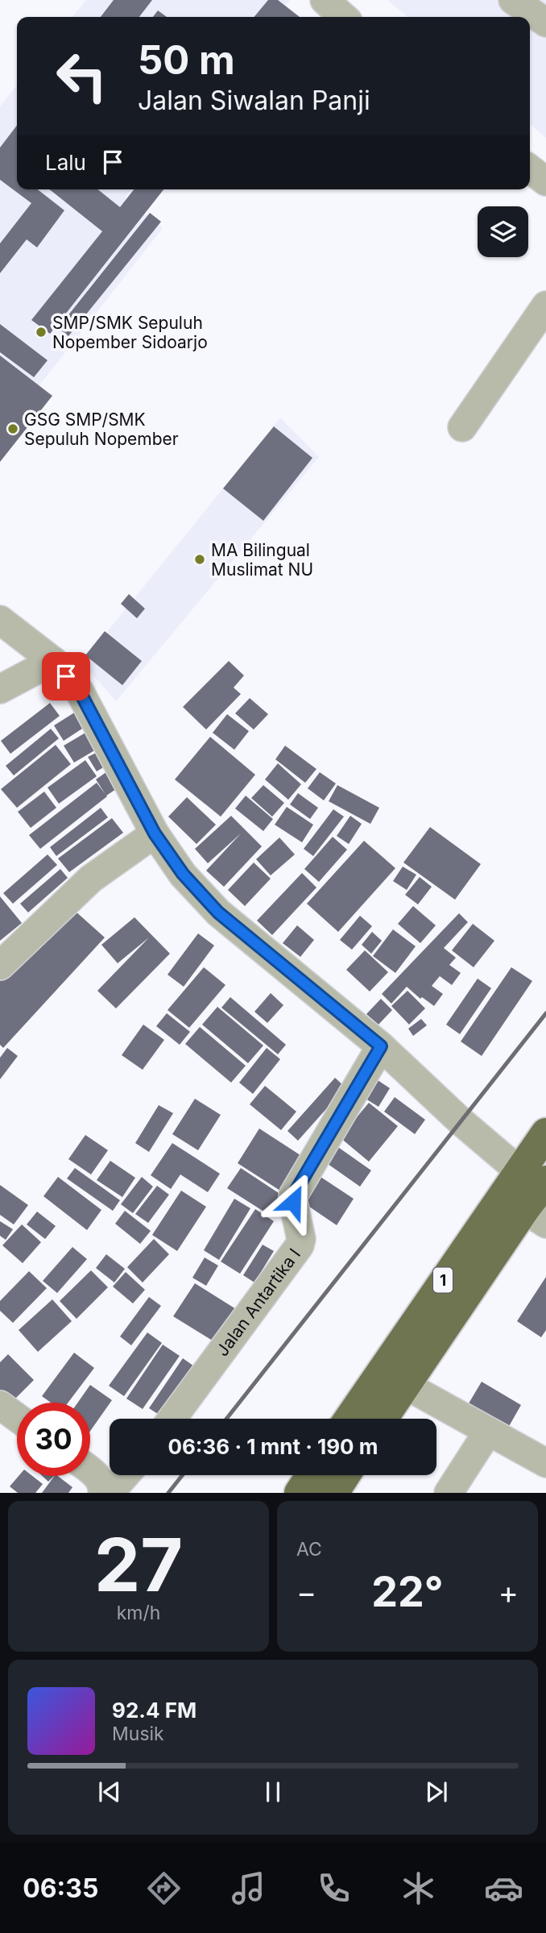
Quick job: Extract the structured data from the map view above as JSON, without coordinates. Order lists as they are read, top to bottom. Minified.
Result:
{"streets":{"highway":["1"],"street":["Jalan Antartika I"]},"places":["SMP/SMK Sepuluh Nopember Sidoarjo","GSG SMP/SMK Sepuluh Nopember","MA Bilingual Muslimat NU"],"page":{"turn":["50 m","Jalan Siwalan Panji"],"then":"Lalu","limit":"30","trip":"06:36 · 1 mnt · 190 m","tile":[["27","km/h"],"AC"],"heat":["−","22°","+"],"song":["92.4 FM","Musik"],"tabs":"06:35"}}
